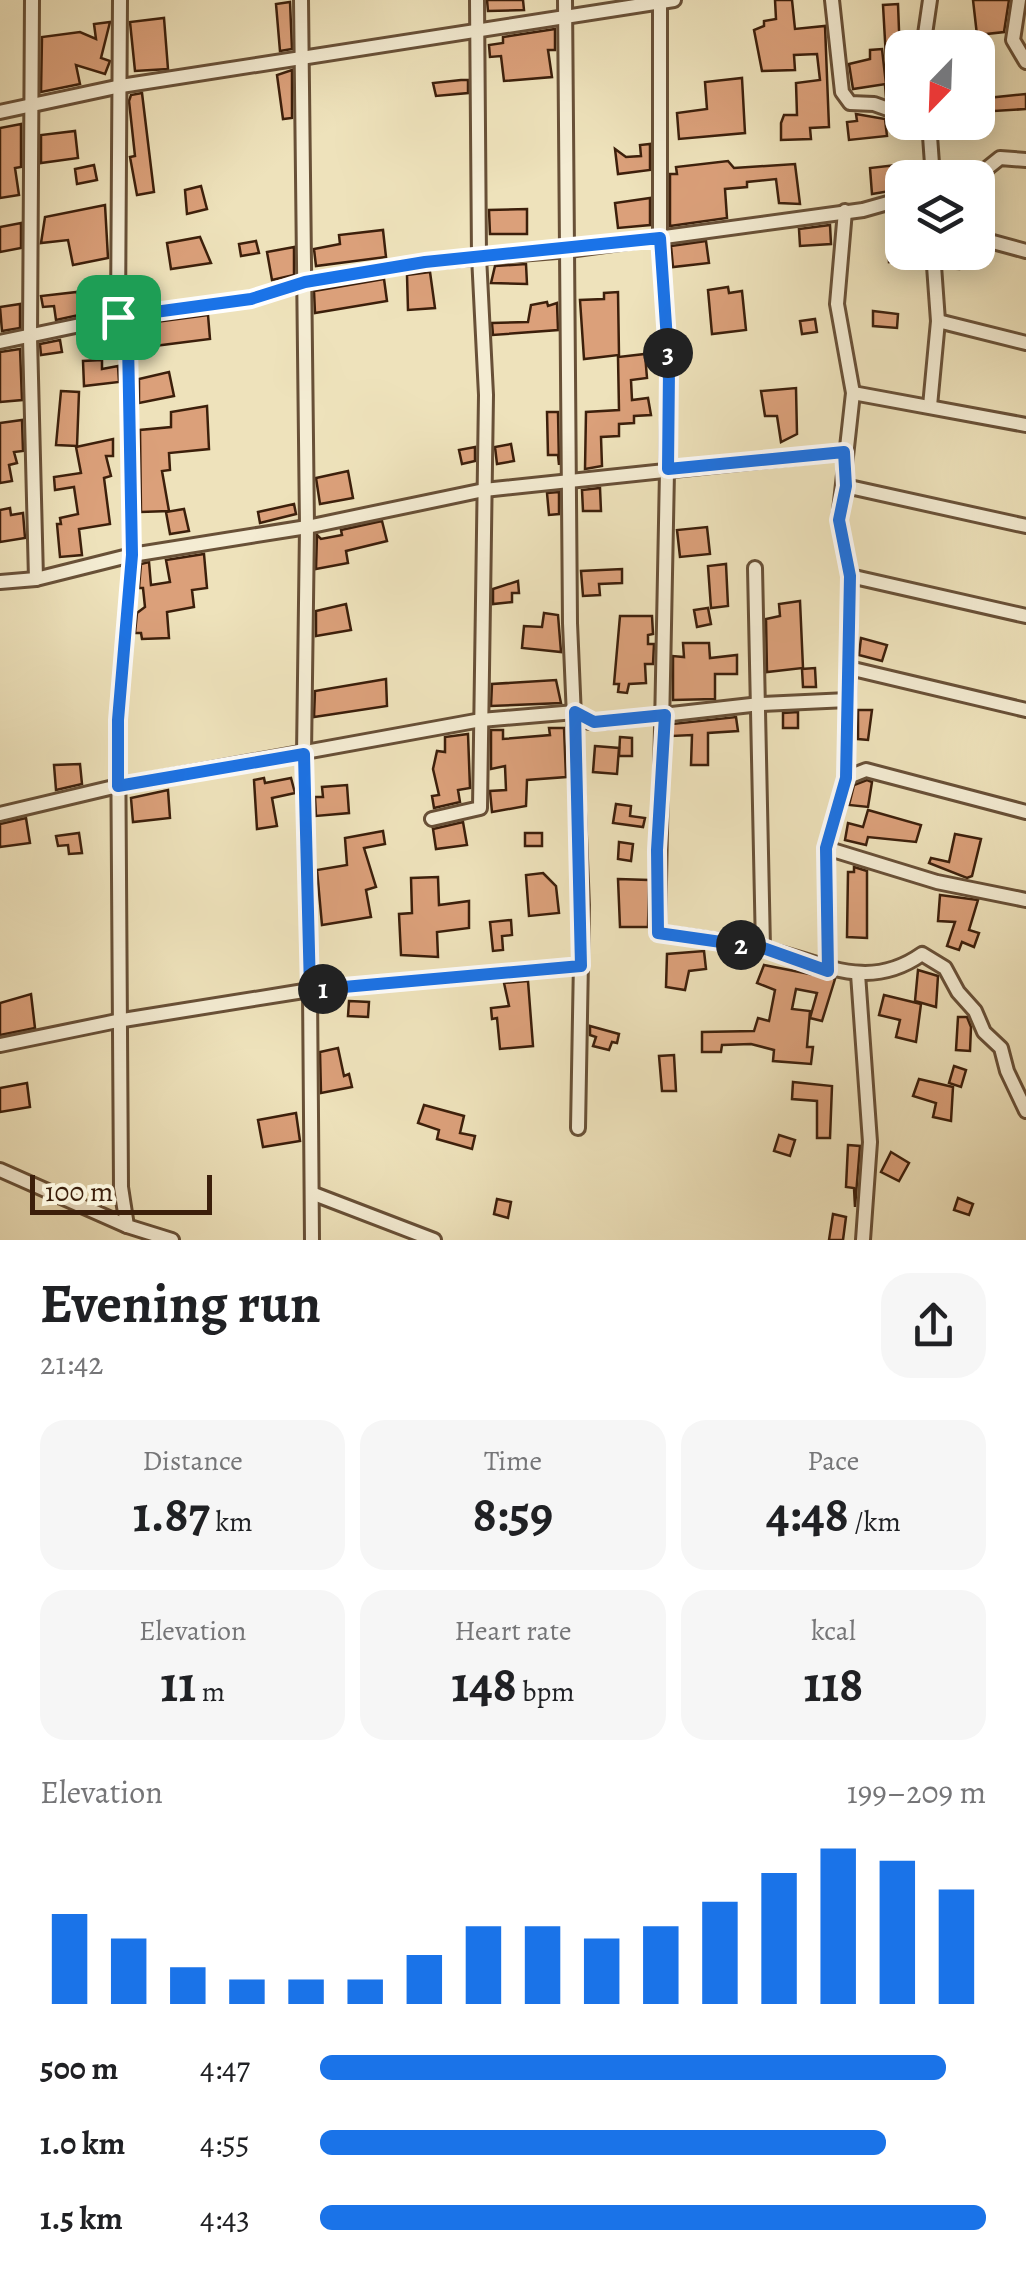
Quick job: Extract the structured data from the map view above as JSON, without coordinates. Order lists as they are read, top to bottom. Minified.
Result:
{"scale_bar":"100 m","north":"bottom left","page":{"pins":["3","2","1"],"scale":"100 m","heading":["Evening run","21:42"],"stats":[["Distance","1.87 km"],["Time","8:59"],["Pace","4:48 /km"],["Elevation","11 m"],["Heart rate","148 bpm"],["kcal","118"]],"chart":["Elevation","199–209 m"],"list":[{"name":"500 m","note":"4:47"},{"name":"1.0 km","note":"4:55"},{"name":"1.5 km","note":"4:43"}]}}
